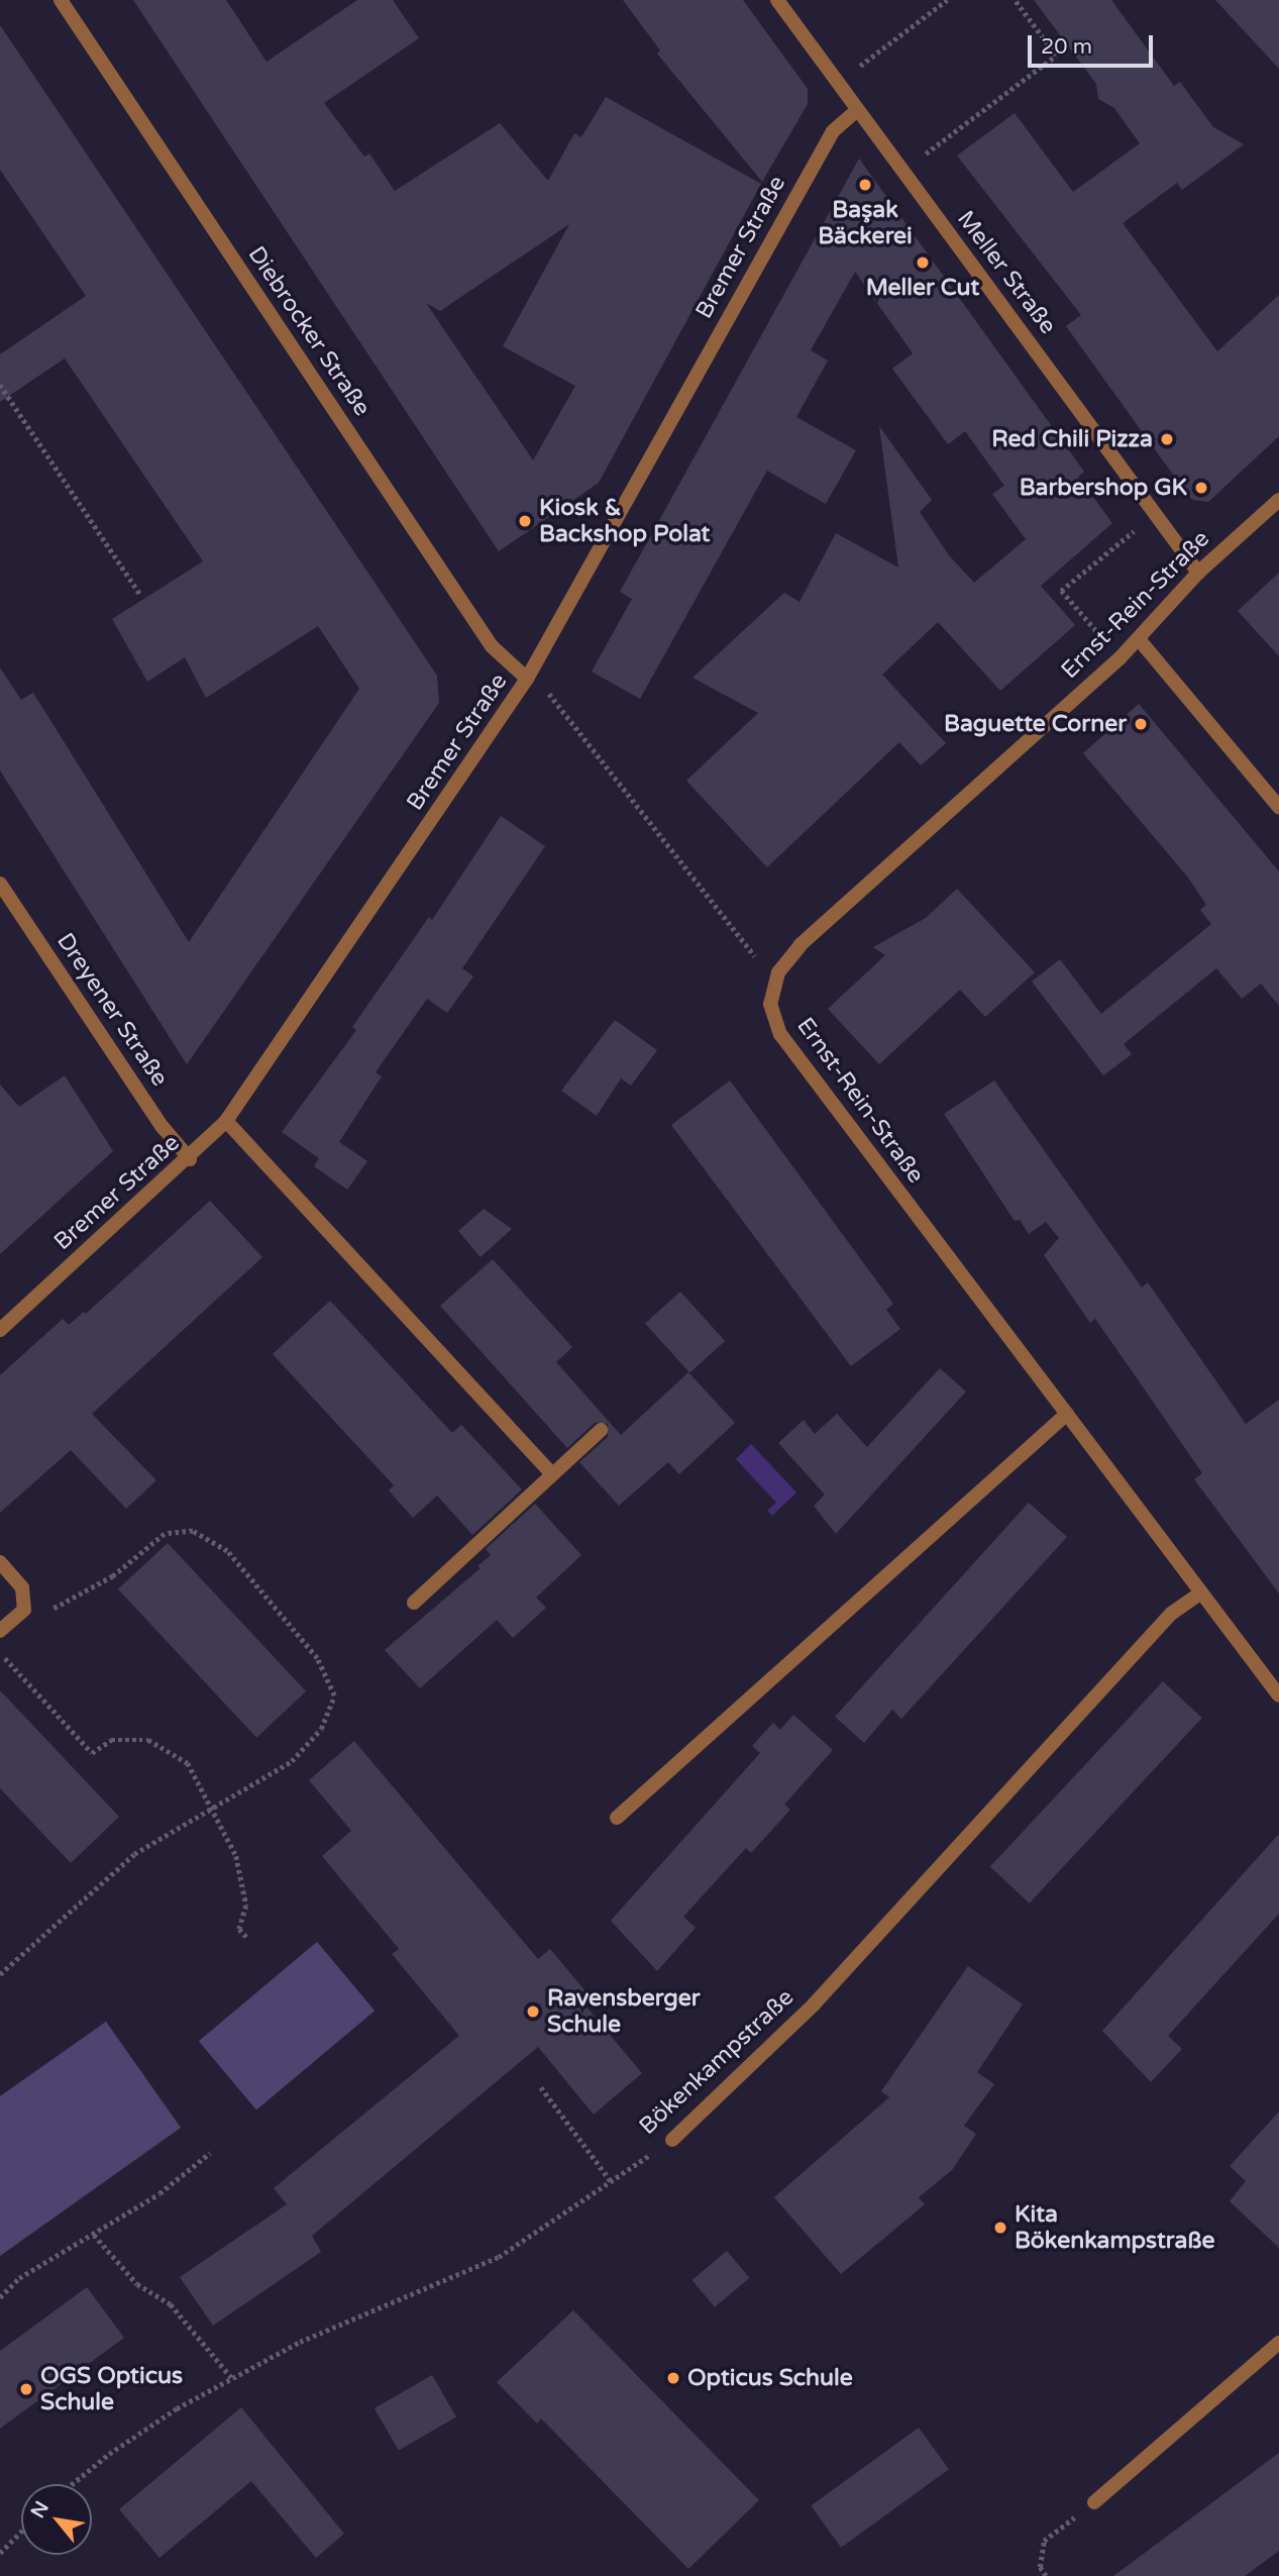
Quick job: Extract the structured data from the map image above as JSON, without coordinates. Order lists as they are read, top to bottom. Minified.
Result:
{"streets":{"street":["Bremer Straße","Meller Straße","Diebrocker Straße","Ernst-Rein-Straße","Dreyener Straße","Bökenkampstraße"]},"crossings":[["Bremer Straße","Meller Straße"],["Bremer Straße","Diebrocker Straße"],["Bremer Straße","Dreyener Straße"],["Meller Straße","Ernst-Rein-Straße"],["Ernst-Rein-Straße","Bökenkampstraße"]],"places":["Başak Bäckerei","Meller Cut","Red Chili Pizza","Barbershop GK","Kiosk & Backshop Polat","Baguette Corner","Ravensberger Schule","Kita Bökenkampstraße","Opticus Schule","OGS Opticus Schule"],"scale_bar":"20 m","north":"top left"}
